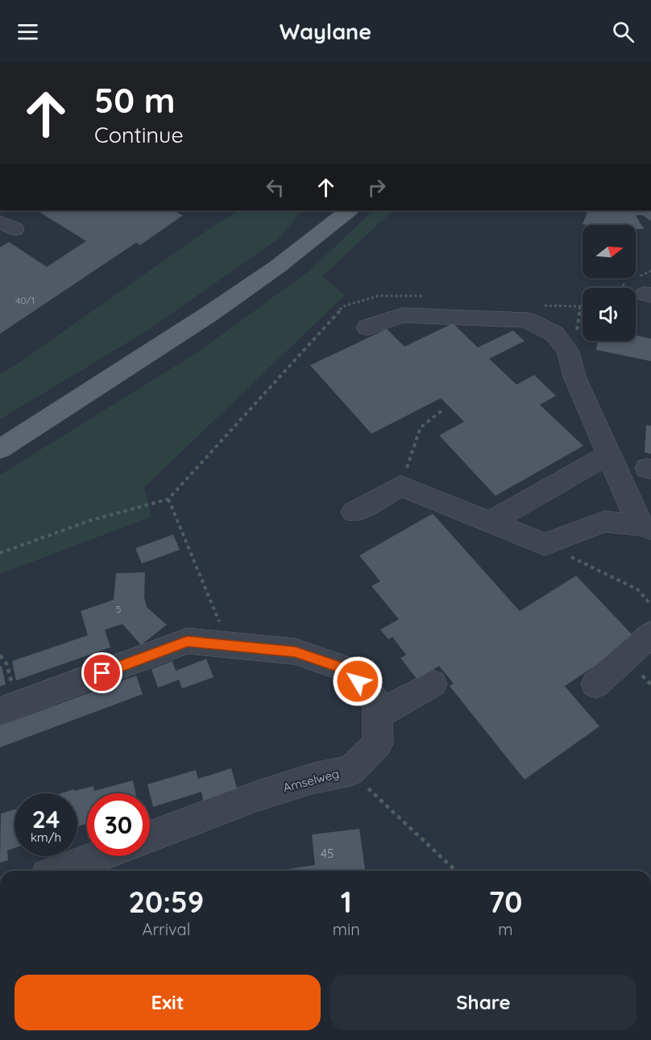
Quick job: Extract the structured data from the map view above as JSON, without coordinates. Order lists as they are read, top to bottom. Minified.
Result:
{"streets":{"street":["Amselweg"]},"house_numbers":["40/1","5","45"],"north":"right","page":{"header":"Waylane","turn":["50 m","Continue"],"speed":"24 km/h","limit":"30","eta":["20:59","Arrival","1","min","70","m"],"buttons":["Exit","Share"]}}
